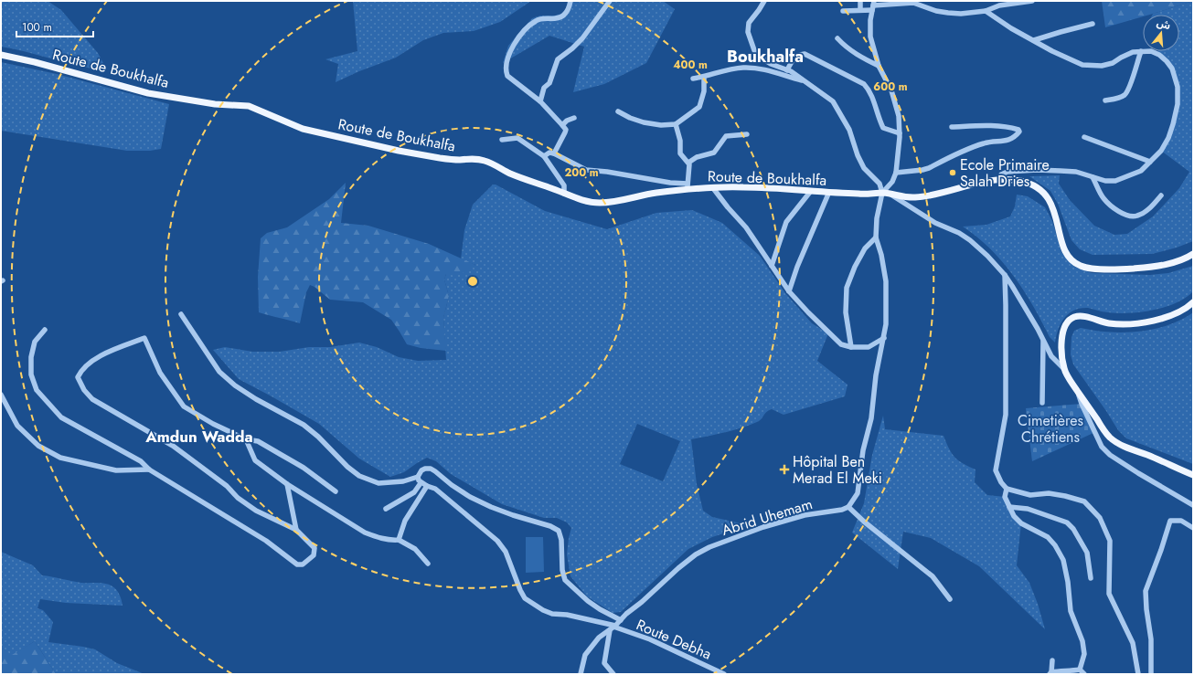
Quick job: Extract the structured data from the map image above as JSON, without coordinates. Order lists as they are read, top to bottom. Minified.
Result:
{"streets":{"main road":["Route de Boukhalfa"],"street":["Abrid Uhemam","Route Debha"]},"crossings":[["Abrid Uhemam","Route Debha"]],"districts":["Boukhalfa","Amdun Wadda"],"parks":["Cimetières Chrétiens"],"places":{"other":["Ecole Primaire Salah Dries"],"health":["Hôpital Ben Merad El Meki"]},"scale_bar":"100 m","north":"top","rings":["400 m","600 m","200 m"]}
